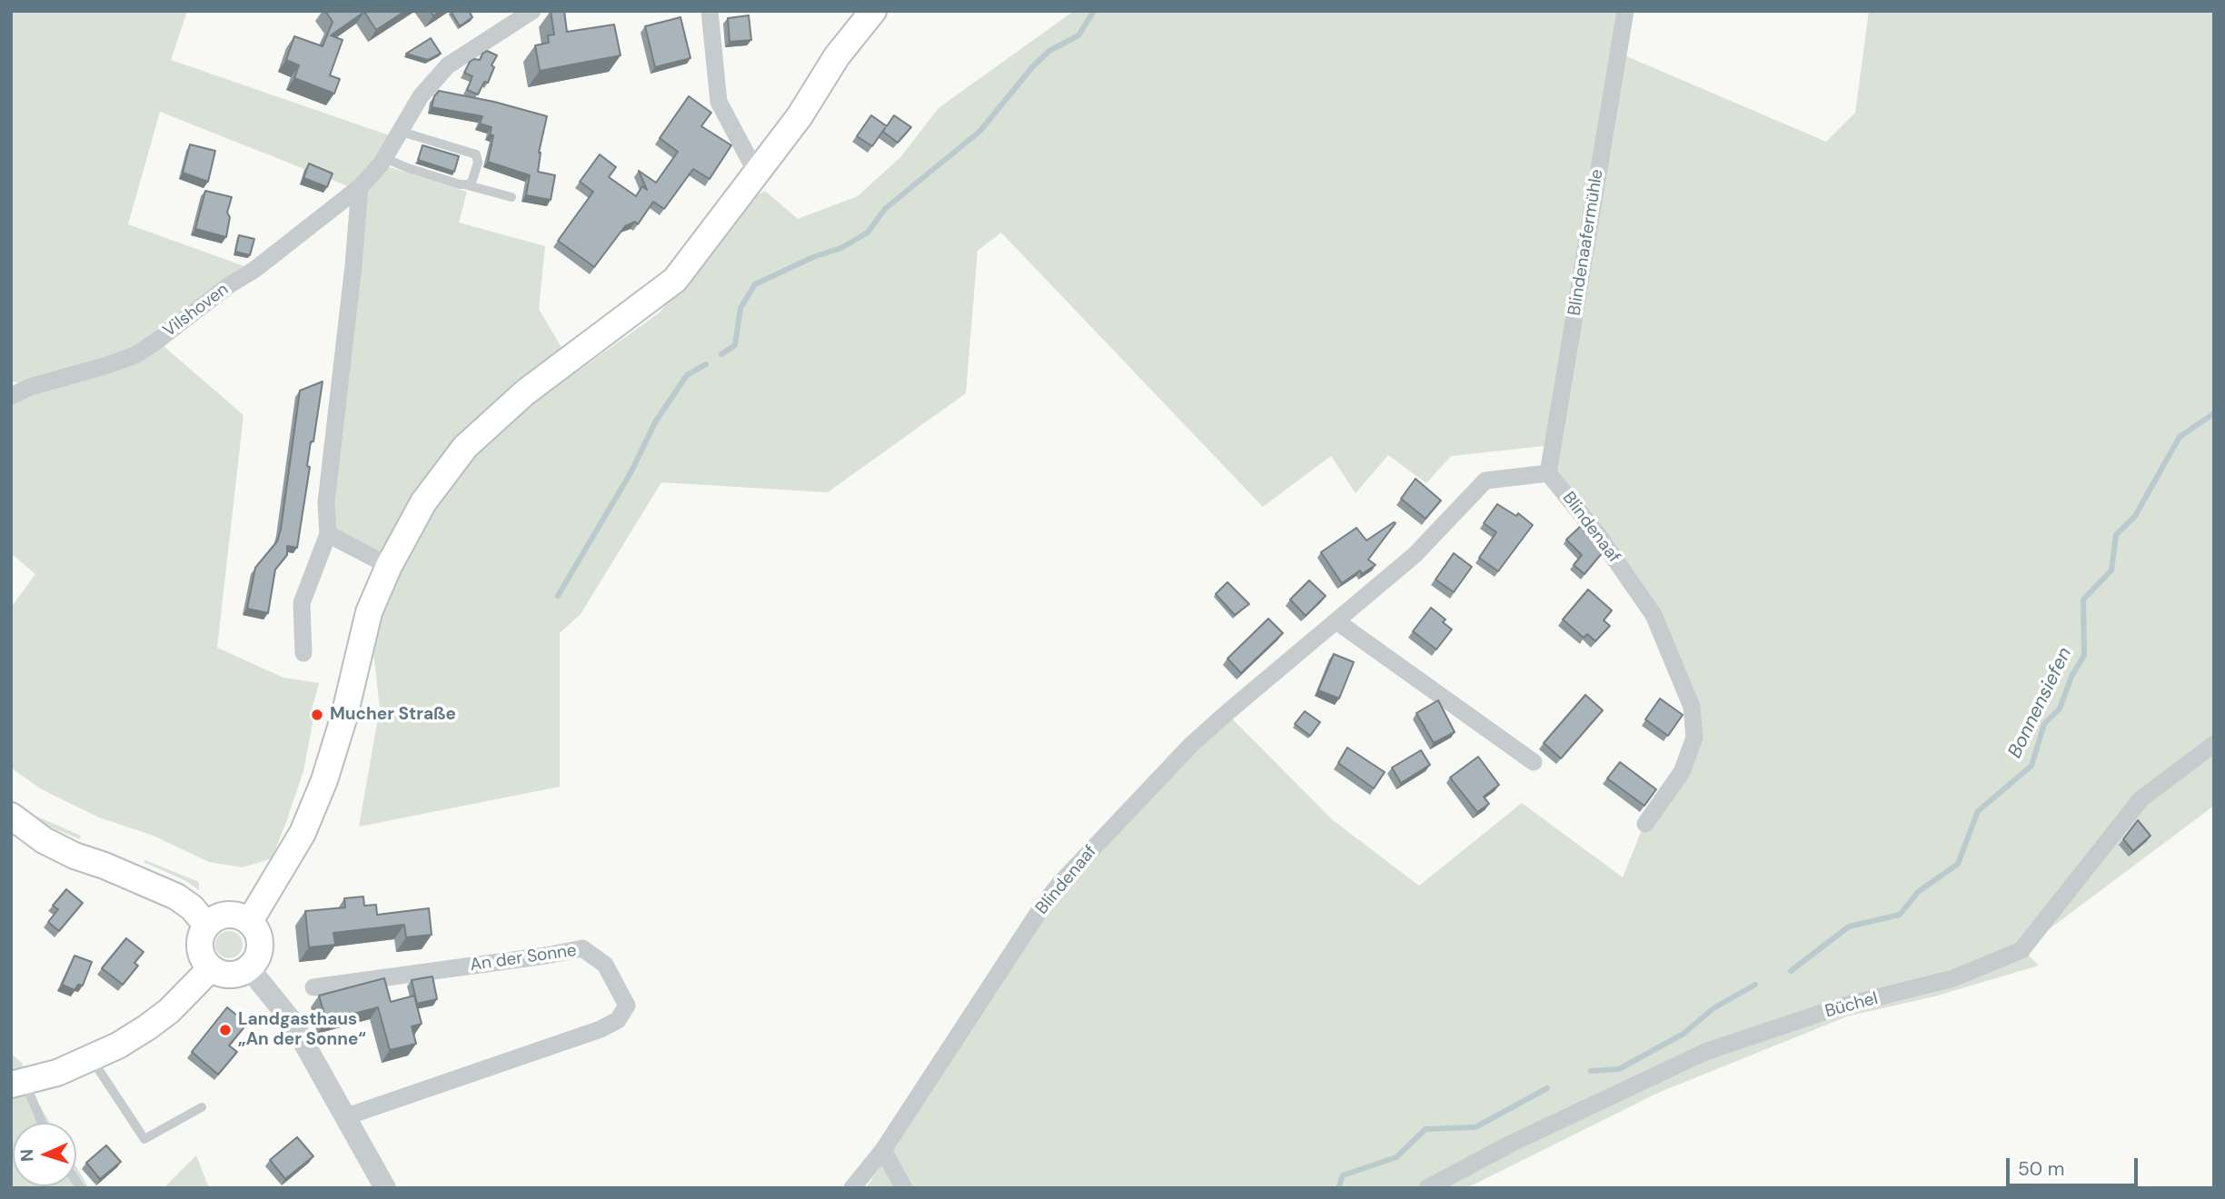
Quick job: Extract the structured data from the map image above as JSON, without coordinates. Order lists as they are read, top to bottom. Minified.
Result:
{"streets":{"street":["Blindenaafermühle","Vilshoven","Blindenaaf","An der Sonne","Büchel"]},"crossings":[["Blindenaafermühle","Blindenaaf"]],"water":["Bonnensiefen"],"places":["Mucher Straße","Landgasthaus „An der Sonne“"],"scale_bar":"50 m","north":"left"}
